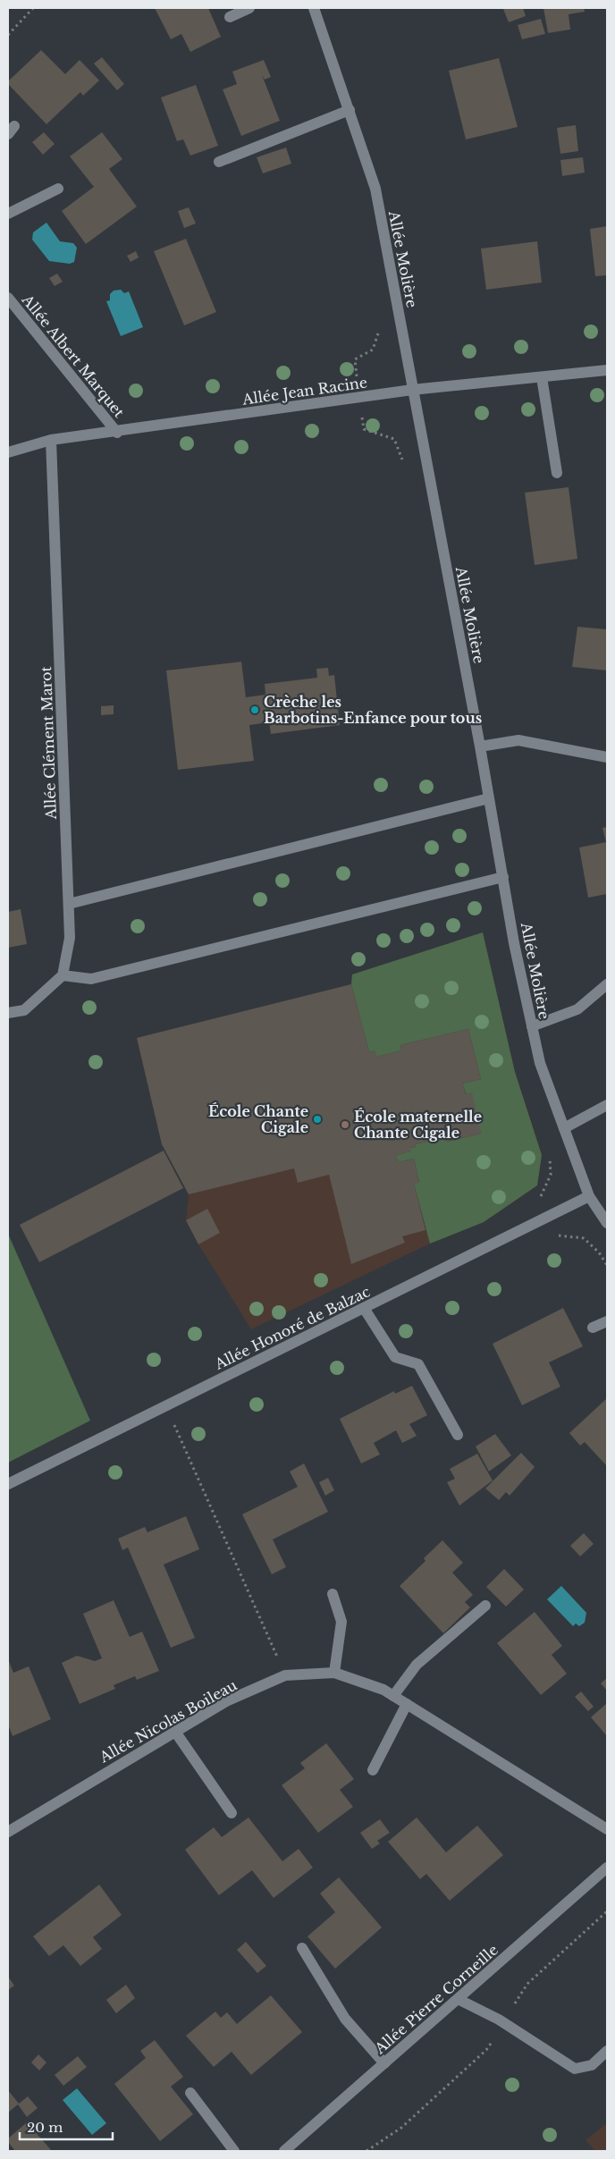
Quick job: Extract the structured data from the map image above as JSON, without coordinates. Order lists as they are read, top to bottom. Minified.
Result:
{"streets":{"street":["Allée Molière","Allée Albert Marquet","Allée Jean Racine","Allée Clément Marot","Allée Honoré de Balzac","Allée Nicolas Boileau","Allée Pierre Corneille"]},"crossings":[["Allée Molière","Allée Jean Racine"],["Allée Molière","Allée Honoré de Balzac"],["Allée Albert Marquet","Allée Jean Racine"],["Allée Jean Racine","Allée Clément Marot"]],"places":["Crèche les Barbotins-Enfance pour tous","École Chante Cigale","École maternelle Chante Cigale"],"scale_bar":"20 m"}
